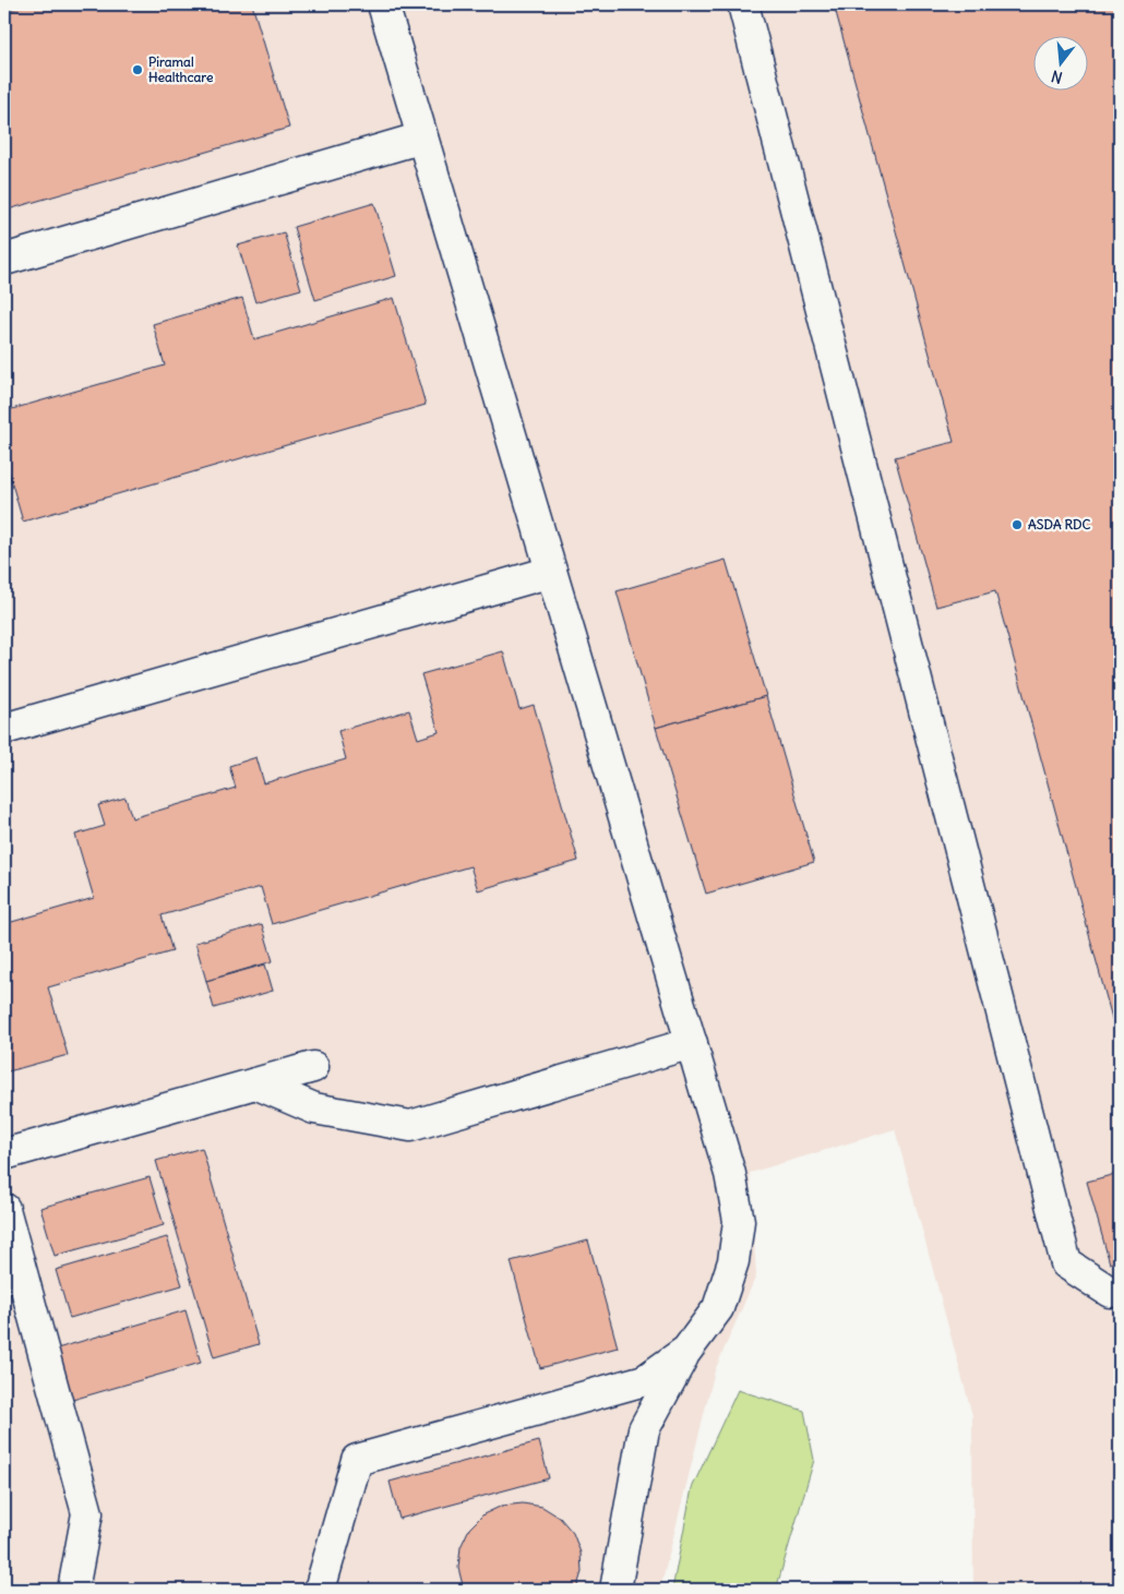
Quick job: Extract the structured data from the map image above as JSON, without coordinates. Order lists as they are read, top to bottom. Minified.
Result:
{"places":["Piramal Healthcare","ASDA RDC"],"north":"bottom"}
